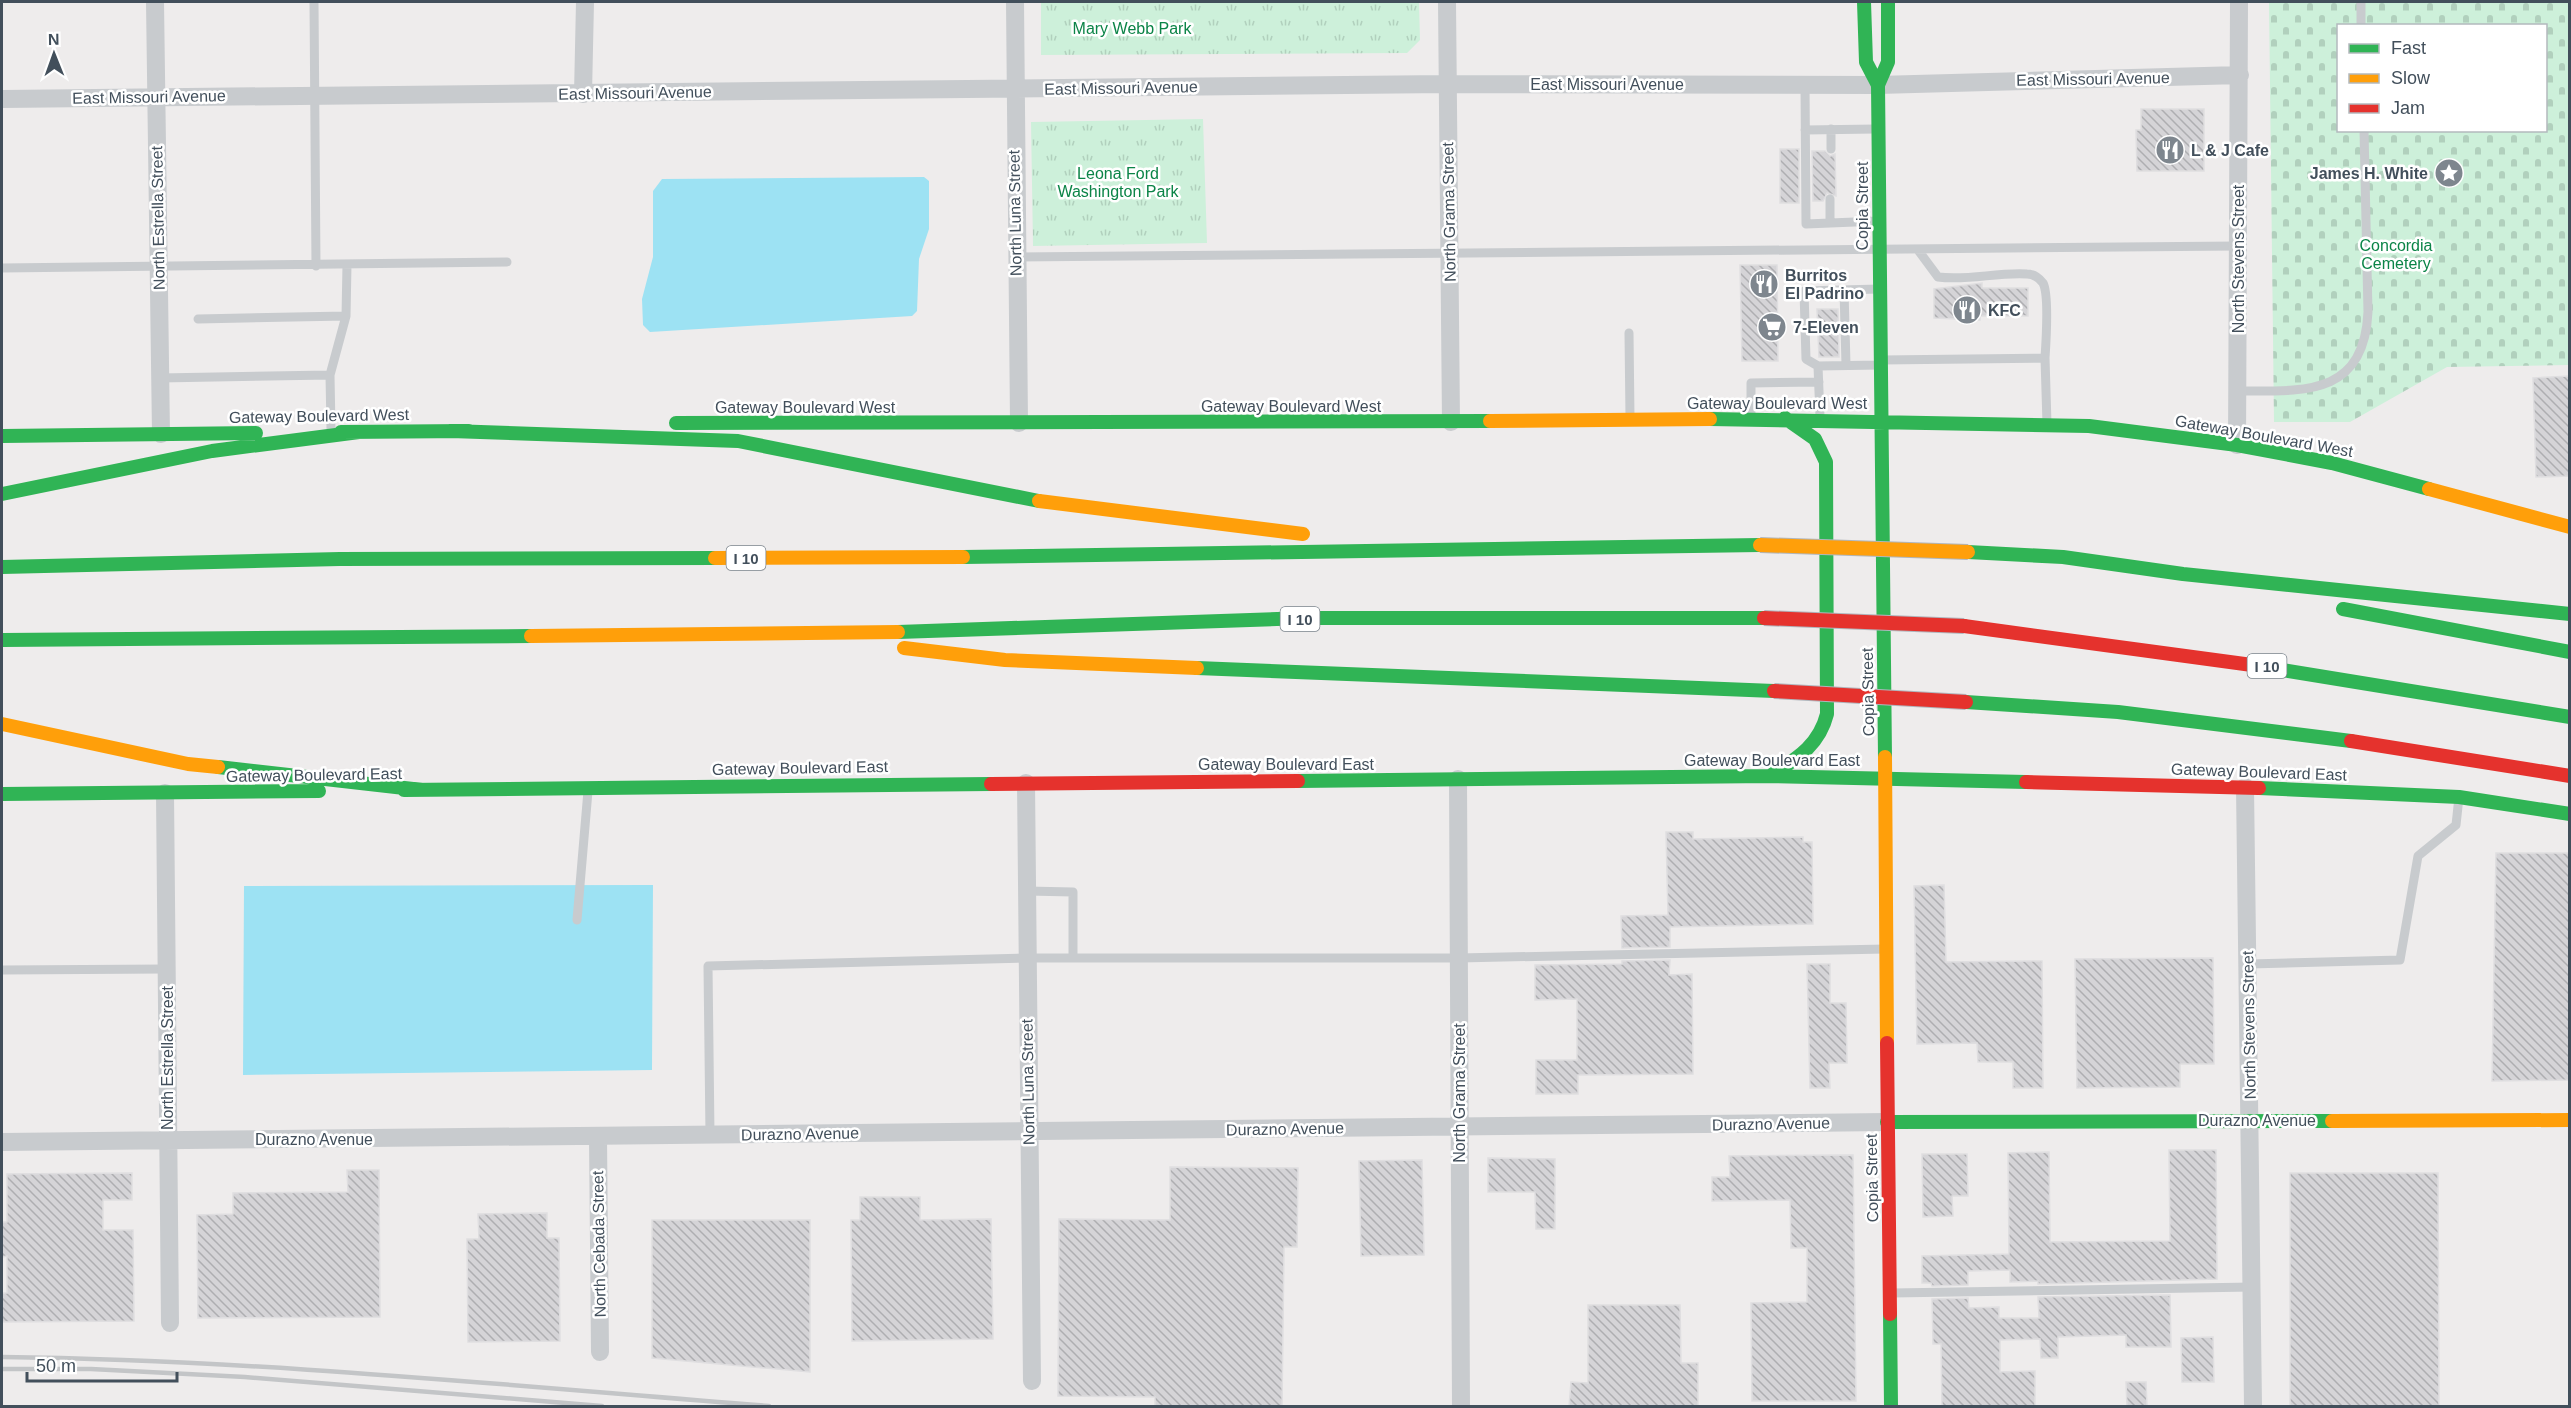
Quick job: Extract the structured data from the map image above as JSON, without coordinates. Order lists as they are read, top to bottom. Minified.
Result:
{"streets":{"main road":["Copia Street","Gateway Boulevard West","I 10","Gateway Boulevard East","Durazno Avenue"],"street":["East Missouri Avenue","North Grama Street","North Luna Street","North Estrella Street","North Stevens Street","North Cebada Street"]},"crossings":[["East Missouri Avenue","Copia Street"],["East Missouri Avenue","North Grama Street"],["East Missouri Avenue","North Luna Street"],["East Missouri Avenue","North Estrella Street"],["East Missouri Avenue","North Stevens Street"],["Copia Street","Gateway Boulevard West"],["Copia Street","Gateway Boulevard East"],["Copia Street","Durazno Avenue"],["North Grama Street","Gateway Boulevard West"],["North Grama Street","Gateway Boulevard East"],["North Grama Street","Durazno Avenue"],["North Luna Street","Gateway Boulevard West"],["North Luna Street","Gateway Boulevard East"],["North Luna Street","Durazno Avenue"],["North Estrella Street","Gateway Boulevard West"],["North Estrella Street","Gateway Boulevard East"],["North Estrella Street","Durazno Avenue"],["North Stevens Street","Gateway Boulevard West"],["North Stevens Street","Gateway Boulevard East"],["North Stevens Street","Durazno Avenue"],["Durazno Avenue","North Cebada Street"]],"parks":["Mary Webb Park","Leona Ford Washington Park","Concordia Cemetery"],"places":{"restaurant":["L & J Cafe","Burritos El Padrino","KFC"],"place":["James H. White"],"supermarket":["7-Eleven"]},"legend":["Fast","Slow","Jam"],"scale_bar":"50 m","north":"top"}
